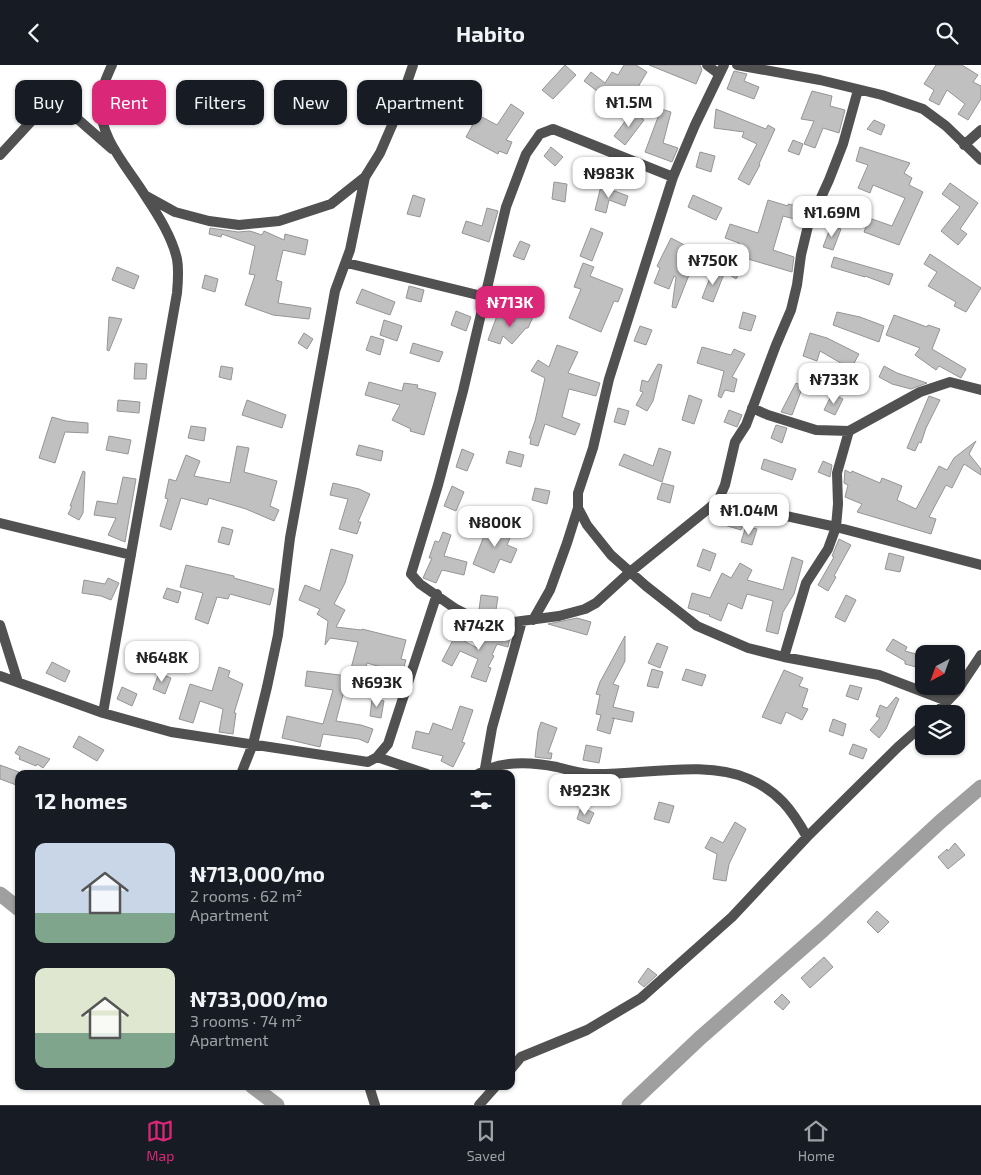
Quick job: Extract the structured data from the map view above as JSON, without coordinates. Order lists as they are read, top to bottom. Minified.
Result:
{"north":"bottom left","page":{"header":"Habito","chip":["Buy","Rent","Filters","New","Apartment"],"price":["₦1.5M","₦983K","₦1.69M","₦750K","₦713K","₦733K","₦1.04M","₦800K","₦742K","₦648K","₦693K","₦923K"],"heading":"12 homes","list":[{"name":"₦713,000/mo","note":"2 rooms · 62 m² · Apartment"},{"name":"₦733,000/mo","note":"3 rooms · 74 m² · Apartment"}],"tabs":["Map","Saved","Home"]}}
